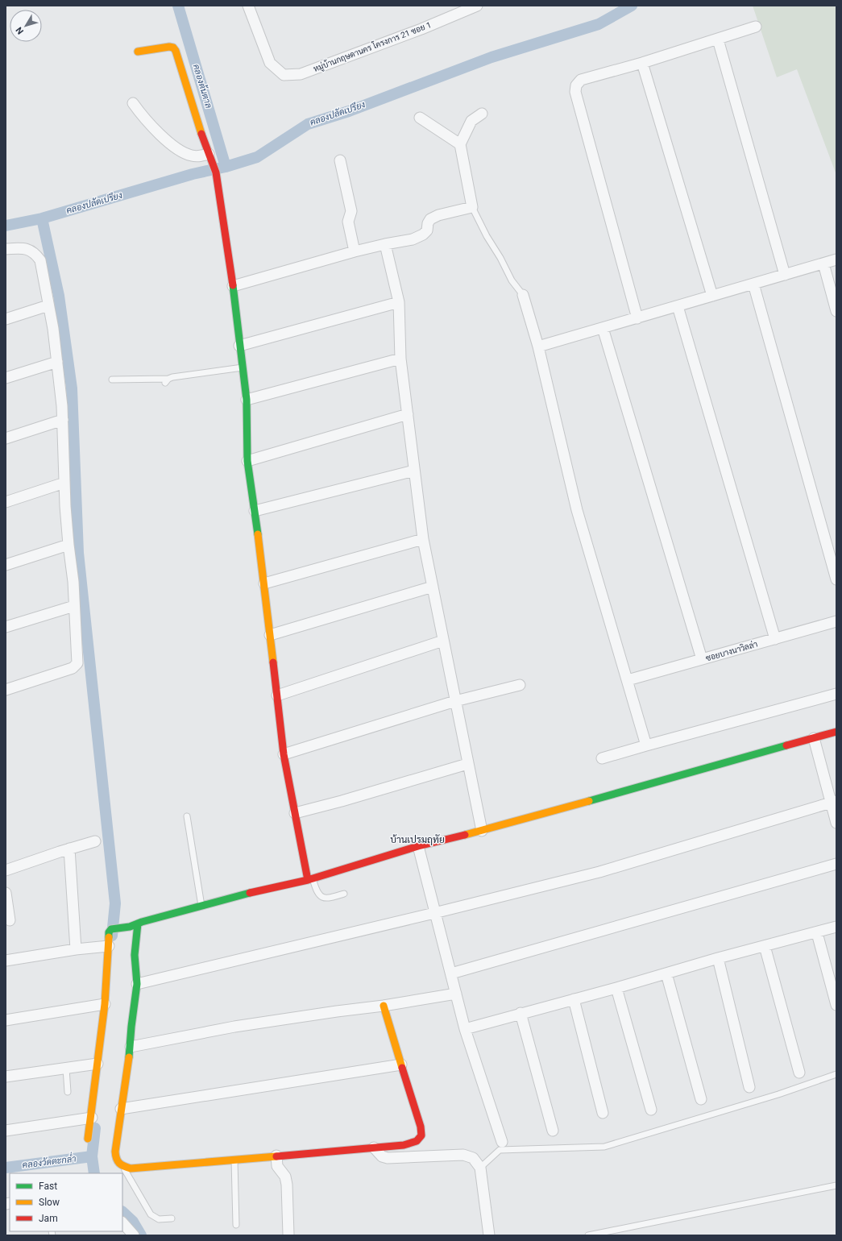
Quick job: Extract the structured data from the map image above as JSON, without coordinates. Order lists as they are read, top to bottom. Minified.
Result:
{"streets":{"street":["หมู่บ้านกฤษดานคร โครงการ 21 ซอย 1","ซอยบางนาวิลล่า"]},"districts":["บ้านเปรมฤทัย"],"water":["คลองต้นตาล","คลองปลัดเปรียง","คลองวัดตะกล่ำ"],"legend":["Fast","Slow","Jam"],"north":"bottom left"}
